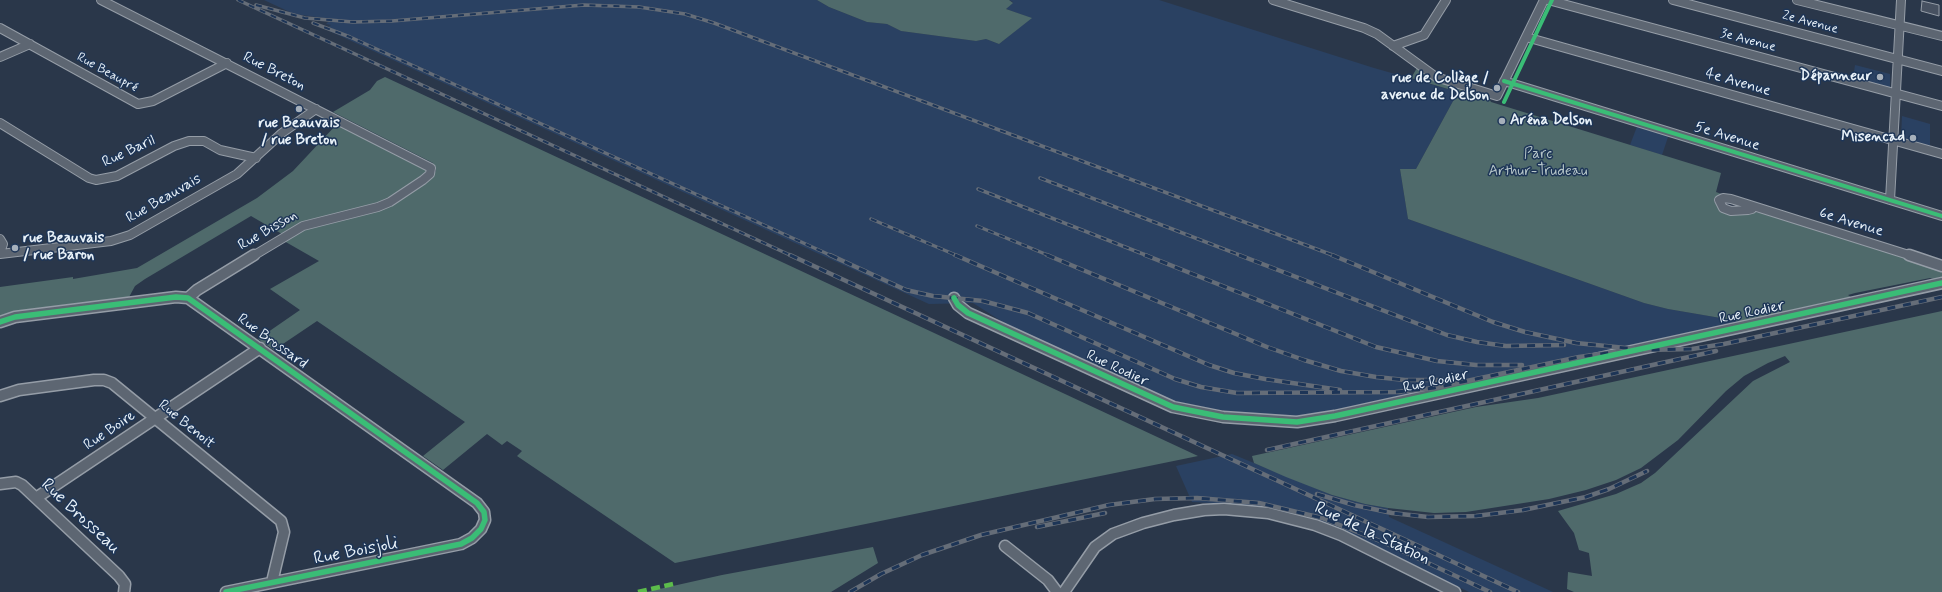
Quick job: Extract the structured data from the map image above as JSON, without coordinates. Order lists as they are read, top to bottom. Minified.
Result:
{"streets":{"street":["2e Avenue","3e Avenue","Rue Breton","Rue Beaupré","4e Avenue","5e Avenue","Rue Baril","Rue Beauvais","6e Avenue","Rue Bisson","Rue Rodier","Rue Brossard","Rue Benoit","Rue Boire","Rue Brosseau","Rue de la Station","Rue Boisjoli"]},"crossings":[["Rue Breton","Rue Beaupré"],["Rue Breton","Rue Beauvais"],["Rue Breton","Rue Bisson"],["Rue Baril","Rue Beauvais"],["Rue Bisson","Rue Brossard"],["Rue Brossard","Rue Boire"],["Rue Brossard","Rue Boisjoli"],["Rue Benoit","Rue Boire"],["Rue Benoit","Rue Boisjoli"],["Rue Boire","Rue Brosseau"]],"parks":["Parc Arthur-Trudeau"],"places":["Dépanneur","rue de Collège / avenue de Delson","rue Beauvais / rue Breton","Aréna Delson","Misencad","rue Beauvais / rue Baron"]}
